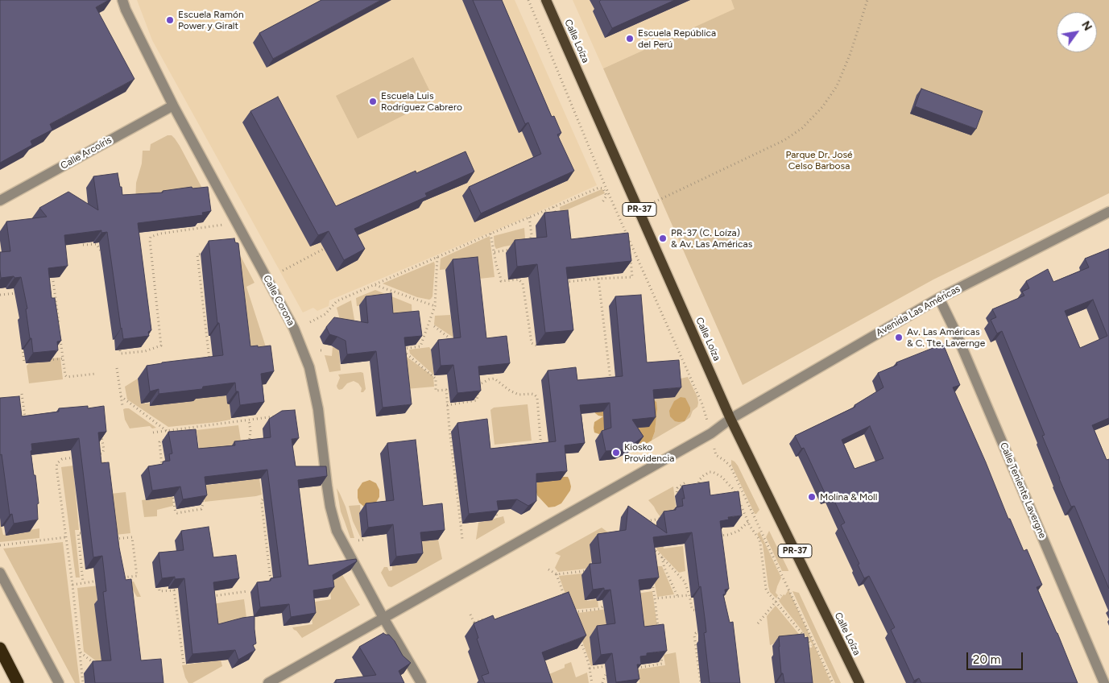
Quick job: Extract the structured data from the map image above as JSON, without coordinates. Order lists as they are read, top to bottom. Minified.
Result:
{"streets":{"main road":["Calle Loíza","PR-37"],"street":["Calle Arcoíris","Calle Corona","Avenida Las Américas","Calle Teniente Lavergne"]},"crossings":[["Calle Loíza","Avenida Las Américas"],["Calle Arcoíris","Calle Corona"],["Calle Corona","Avenida Las Américas"],["Avenida Las Américas","Calle Teniente Lavergne"]],"parks":["Parque Dr. José Celso Barbosa"],"places":["Escuela Ramón Power y Giralt","Escuela República del Perú","Escuela Luis Rodríguez Cabrero","PR-37 (C. Loíza) & Av. Las Américas","Av. Las Américas & C. Tte. Lavernge","Kiosko Providencia","Molina & Moll"],"scale_bar":"20 m","north":"top right"}
